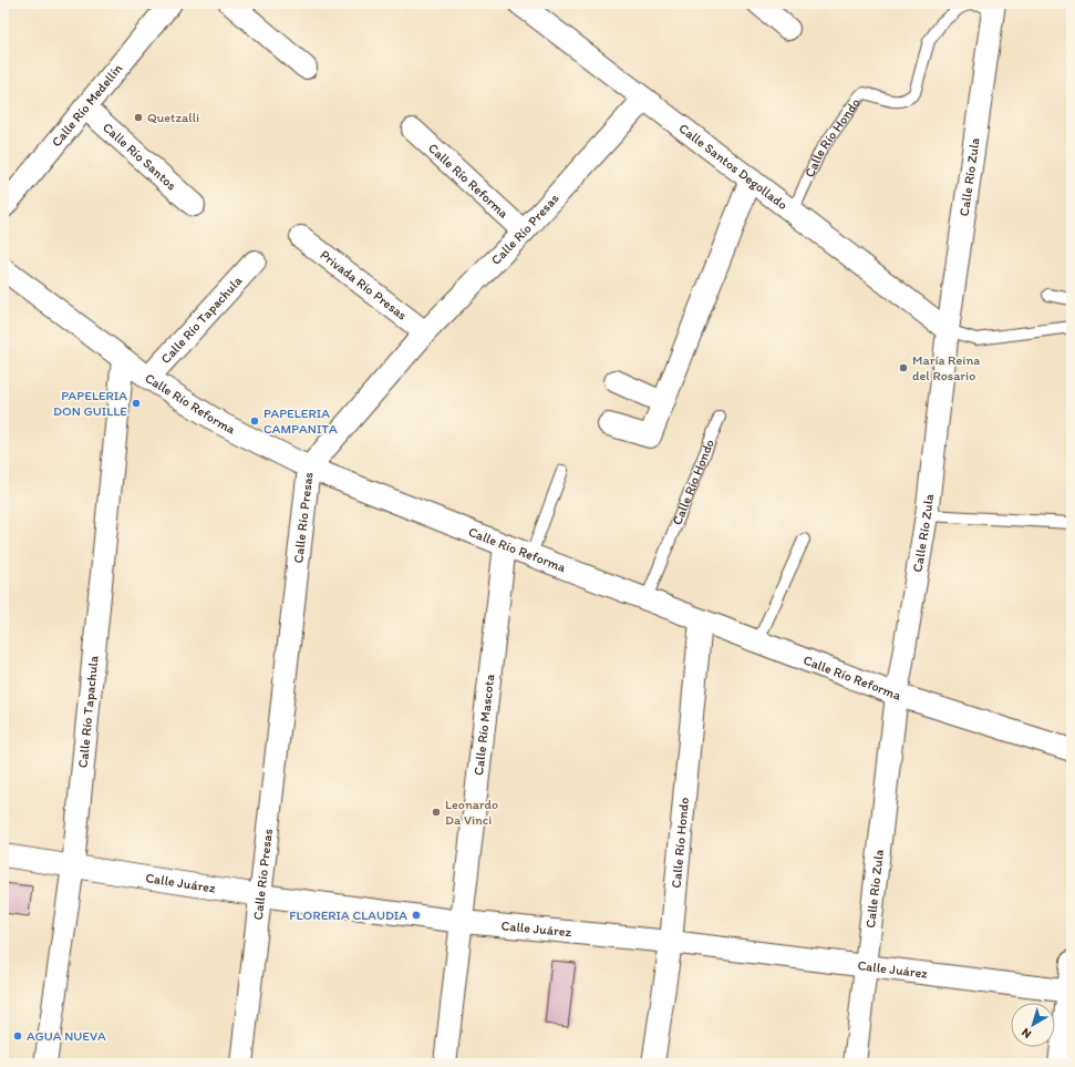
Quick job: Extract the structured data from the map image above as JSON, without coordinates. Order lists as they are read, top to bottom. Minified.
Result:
{"streets":{"street":["Calle Río Medellín","Calle Río Hondo","Calle Río Santos","Calle Santos Degollado","Calle Río Zula","Calle Río Reforma","Calle Río Presas","Privada Río Presas","Calle Río Tapachula","Calle Río Mascota","Calle Juárez"]},"crossings":[["Calle Río Medellín","Calle Río Santos"],["Calle Río Hondo","Calle Santos Degollado"],["Calle Río Hondo","Calle Río Zula"],["Calle Río Hondo","Calle Río Reforma"],["Calle Río Hondo","Calle Juárez"],["Calle Santos Degollado","Calle Río Zula"],["Calle Santos Degollado","Calle Río Presas"],["Calle Río Zula","Calle Río Reforma"],["Calle Río Zula","Calle Juárez"],["Calle Río Reforma","Calle Río Presas"],["Calle Río Reforma","Calle Río Tapachula"],["Calle Río Reforma","Calle Río Mascota"],["Calle Río Presas","Privada Río Presas"],["Calle Río Presas","Calle Juárez"],["Calle Río Tapachula","Calle Juárez"],["Calle Río Mascota","Calle Juárez"]],"places":["Quetzalli","María Reina del Rosario","PAPELERIA DON GUILLE","PAPELERIA CAMPANITA","Leonardo Da Vinci","FLORERIA CLAUDIA","AGUA NUEVA"],"north":"bottom left"}
